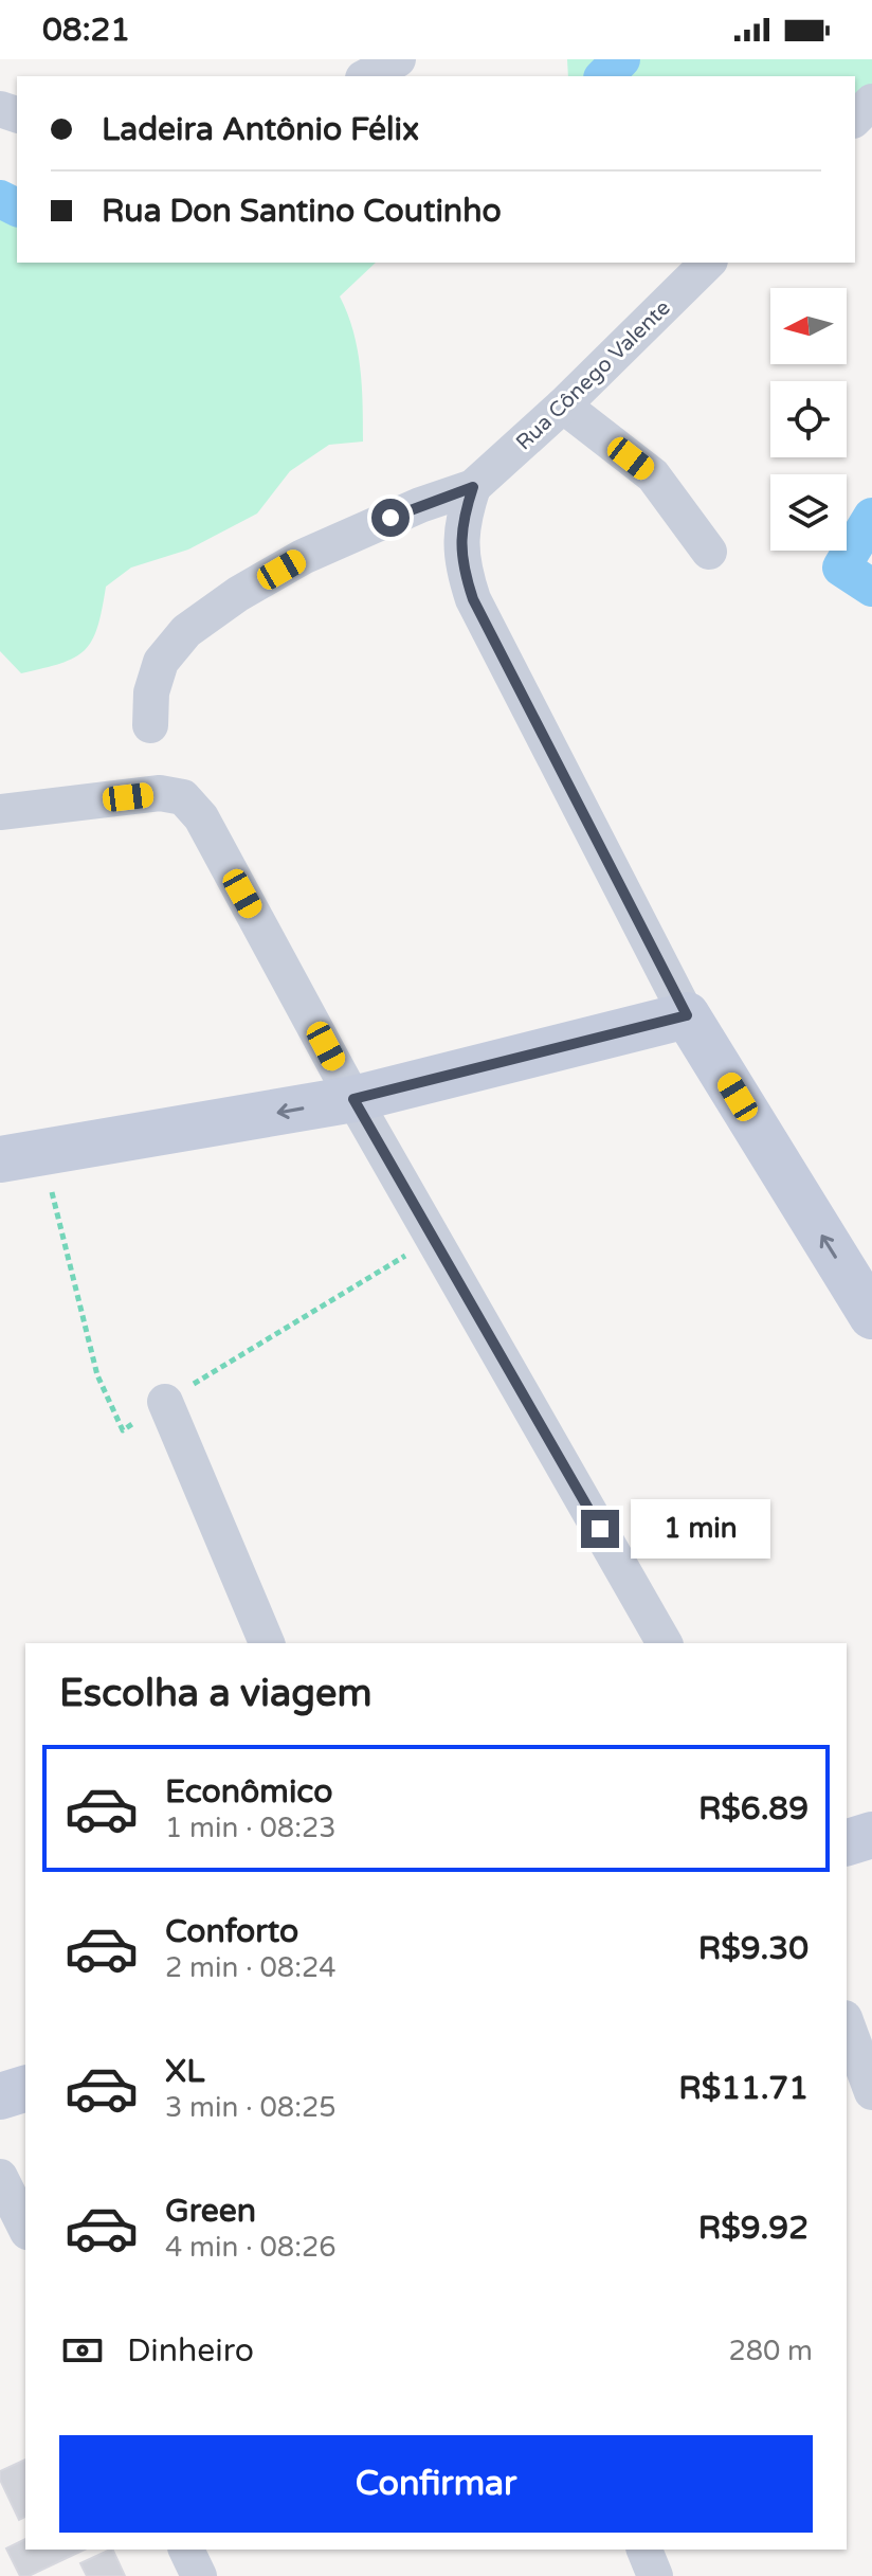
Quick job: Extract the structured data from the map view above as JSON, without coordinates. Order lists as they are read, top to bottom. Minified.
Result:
{"streets":{"street":["Rua Cônego Valente"]},"north":"left","page":{"status":"08:21","banner":["Ladeira Antônio Félix","Rua Don Santino Coutinho"],"bubble":"1 min","heading":"Escolha a viagem","list":[{"name":"Econômico","note":"1 min · 08:23","value":"R$6.89"},{"name":"Conforto","note":"2 min · 08:24","value":"R$9.30"},{"name":"XL","note":"3 min · 08:25","value":"R$11.71"},{"name":"Green","note":"4 min · 08:26","value":"R$9.92"}],"pay":["Dinheiro","280 m"],"buttons":"Confirmar"}}
